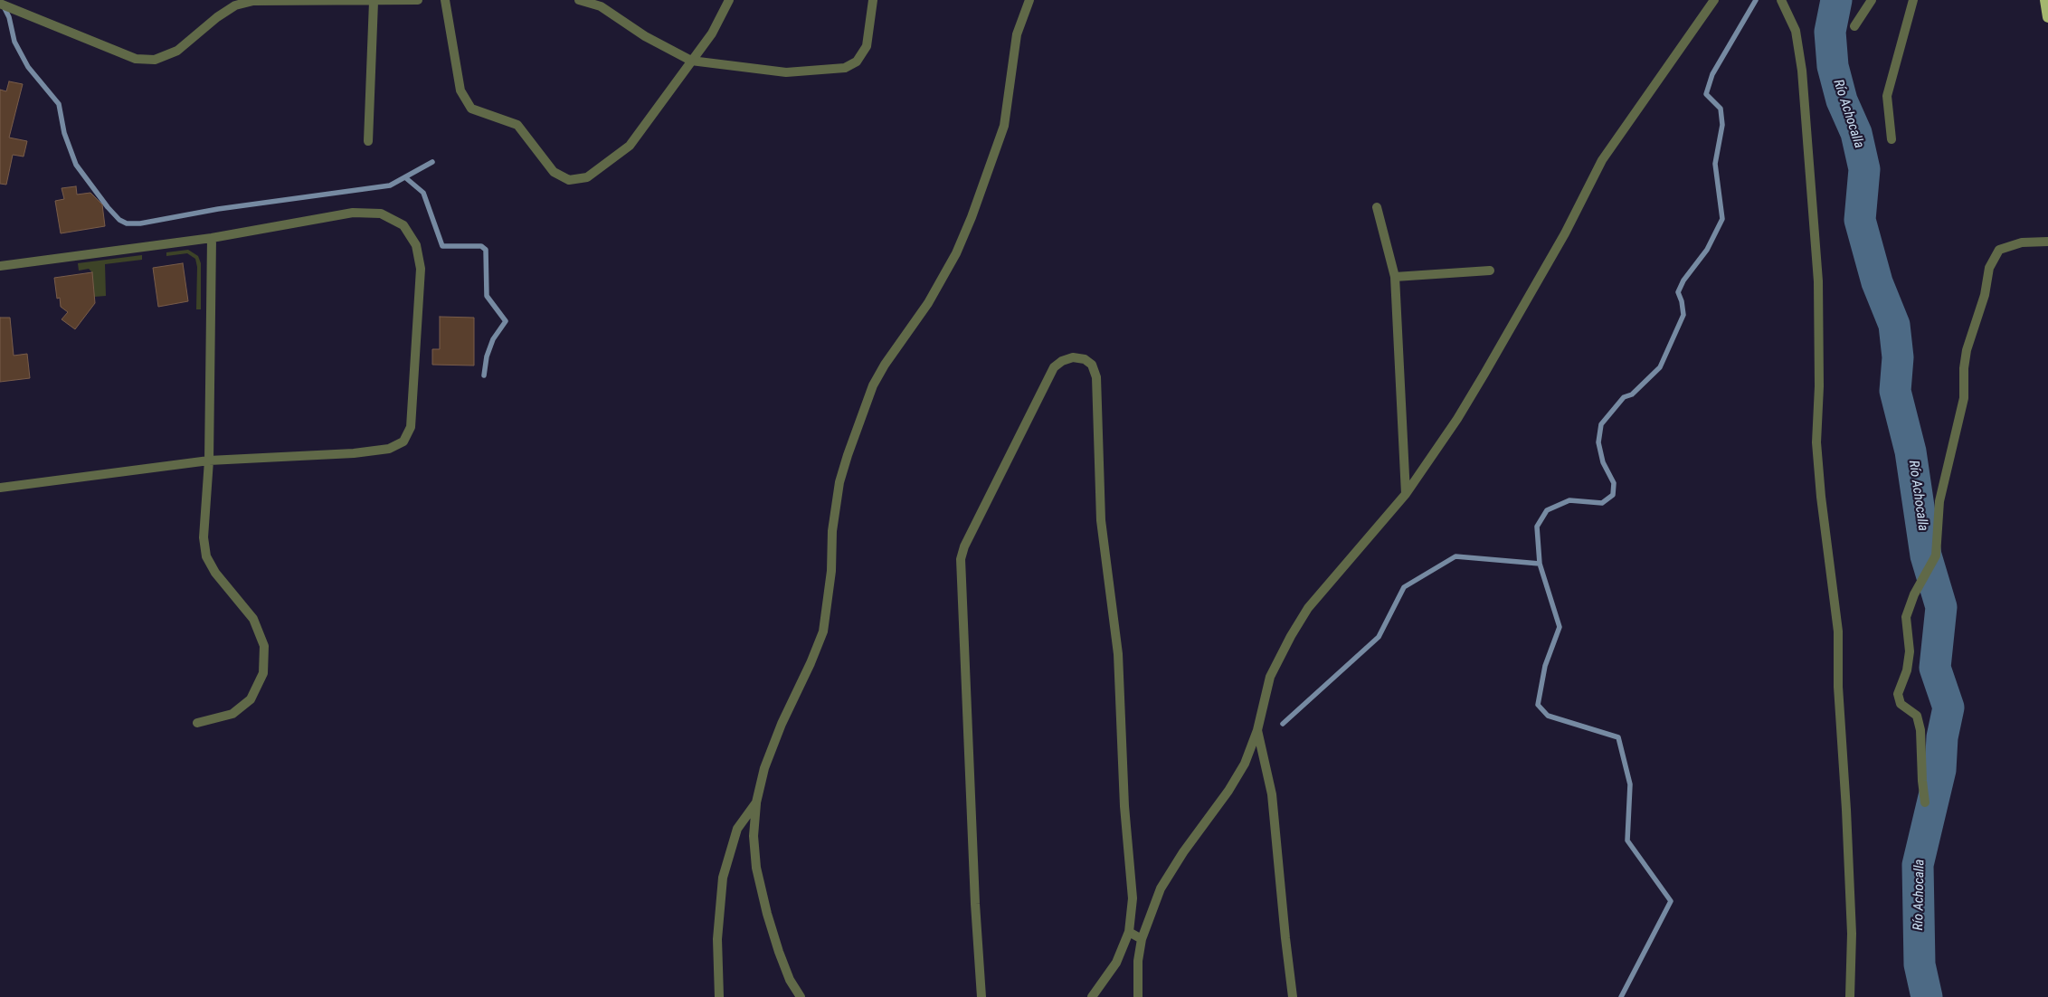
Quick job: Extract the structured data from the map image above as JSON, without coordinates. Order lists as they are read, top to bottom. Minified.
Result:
{"water":["Río Achocalla"]}
